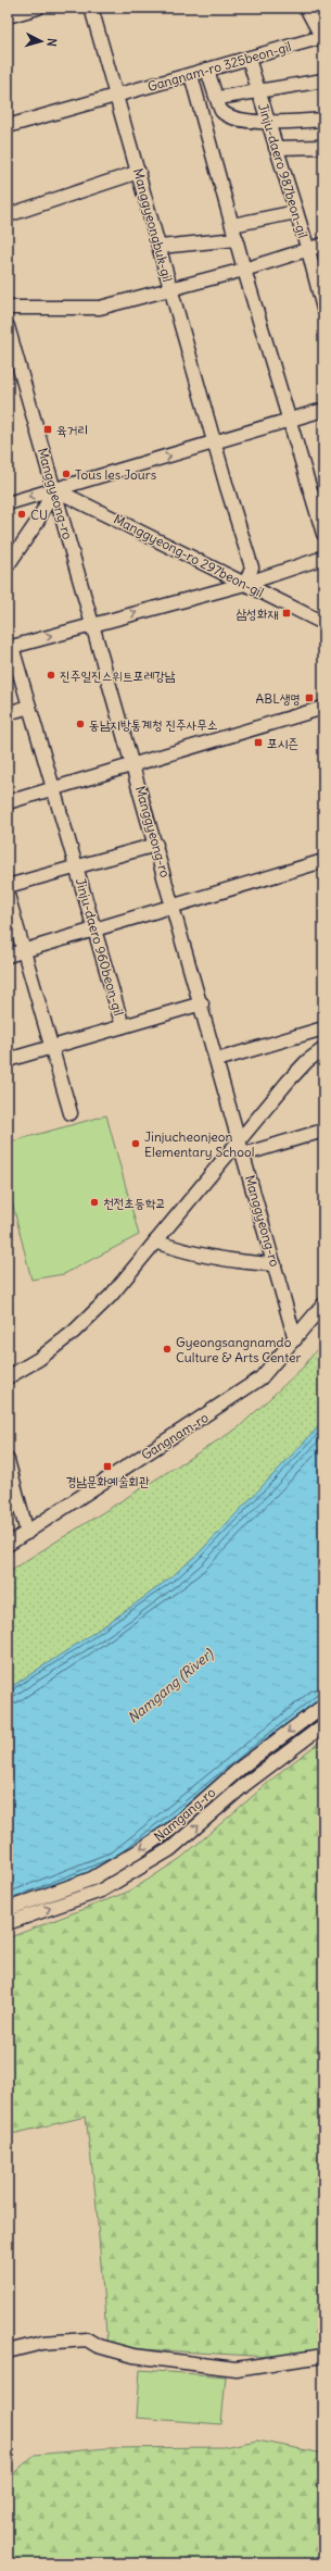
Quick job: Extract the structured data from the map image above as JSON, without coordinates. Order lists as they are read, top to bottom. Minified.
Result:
{"streets":{"street":["Gangnam-ro 325beon-gil","Jinju-daero 987beon-gil","Manggyeongbuk-gil","Manggyeong-ro","Manggyeong-ro 297beon-gil","Jinju-daero 960beon-gil","Gangnam-ro","Namgang-ro"]},"crossings":[["Gangnam-ro 325beon-gil","Jinju-daero 987beon-gil"],["Gangnam-ro 325beon-gil","Manggyeongbuk-gil"],["Manggyeongbuk-gil","Manggyeong-ro 297beon-gil"],["Manggyeong-ro","Manggyeong-ro 297beon-gil"],["Manggyeong-ro","Jinju-daero 960beon-gil"],["Manggyeong-ro","Gangnam-ro"]],"water":["Namgang (River)"],"places":{"transit":["육거리","삼성화재","ABL생명","포시즌","경남문화예술회관"],"other":["Tous les Jours","CU","진주일진스위트포레강남","동남지방통계청 진주사무소","Jinjucheonjeon Elementary School","천전초등학교","Gyeongsangnamdo Culture & Arts Center"]},"north":"right"}
